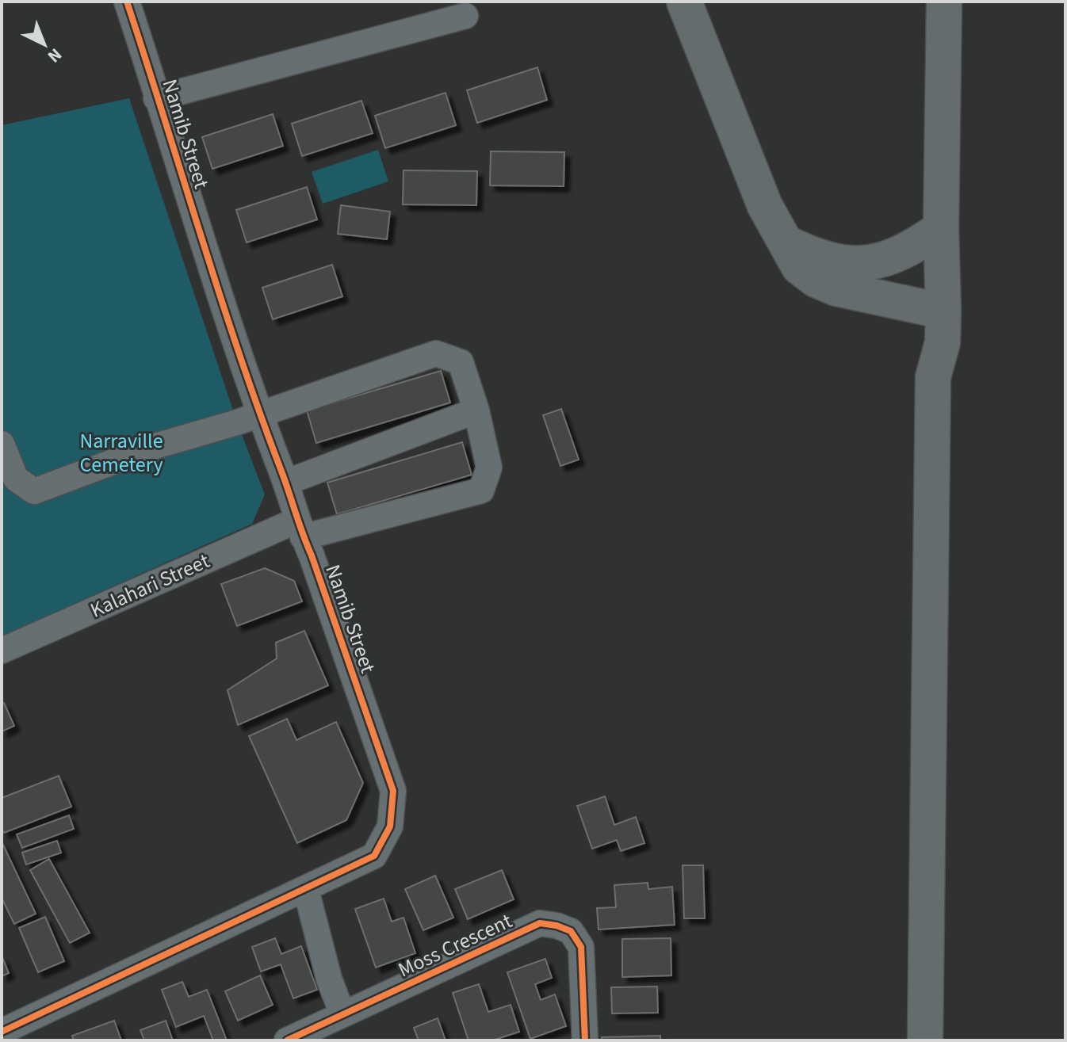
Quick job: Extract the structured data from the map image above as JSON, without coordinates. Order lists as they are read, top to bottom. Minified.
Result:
{"streets":{"street":["Namib Street","Kalahari Street","Moss Crescent"]},"crossings":[["Namib Street","Kalahari Street"]],"parks":["Narraville Cemetery"],"north":"bottom right"}
